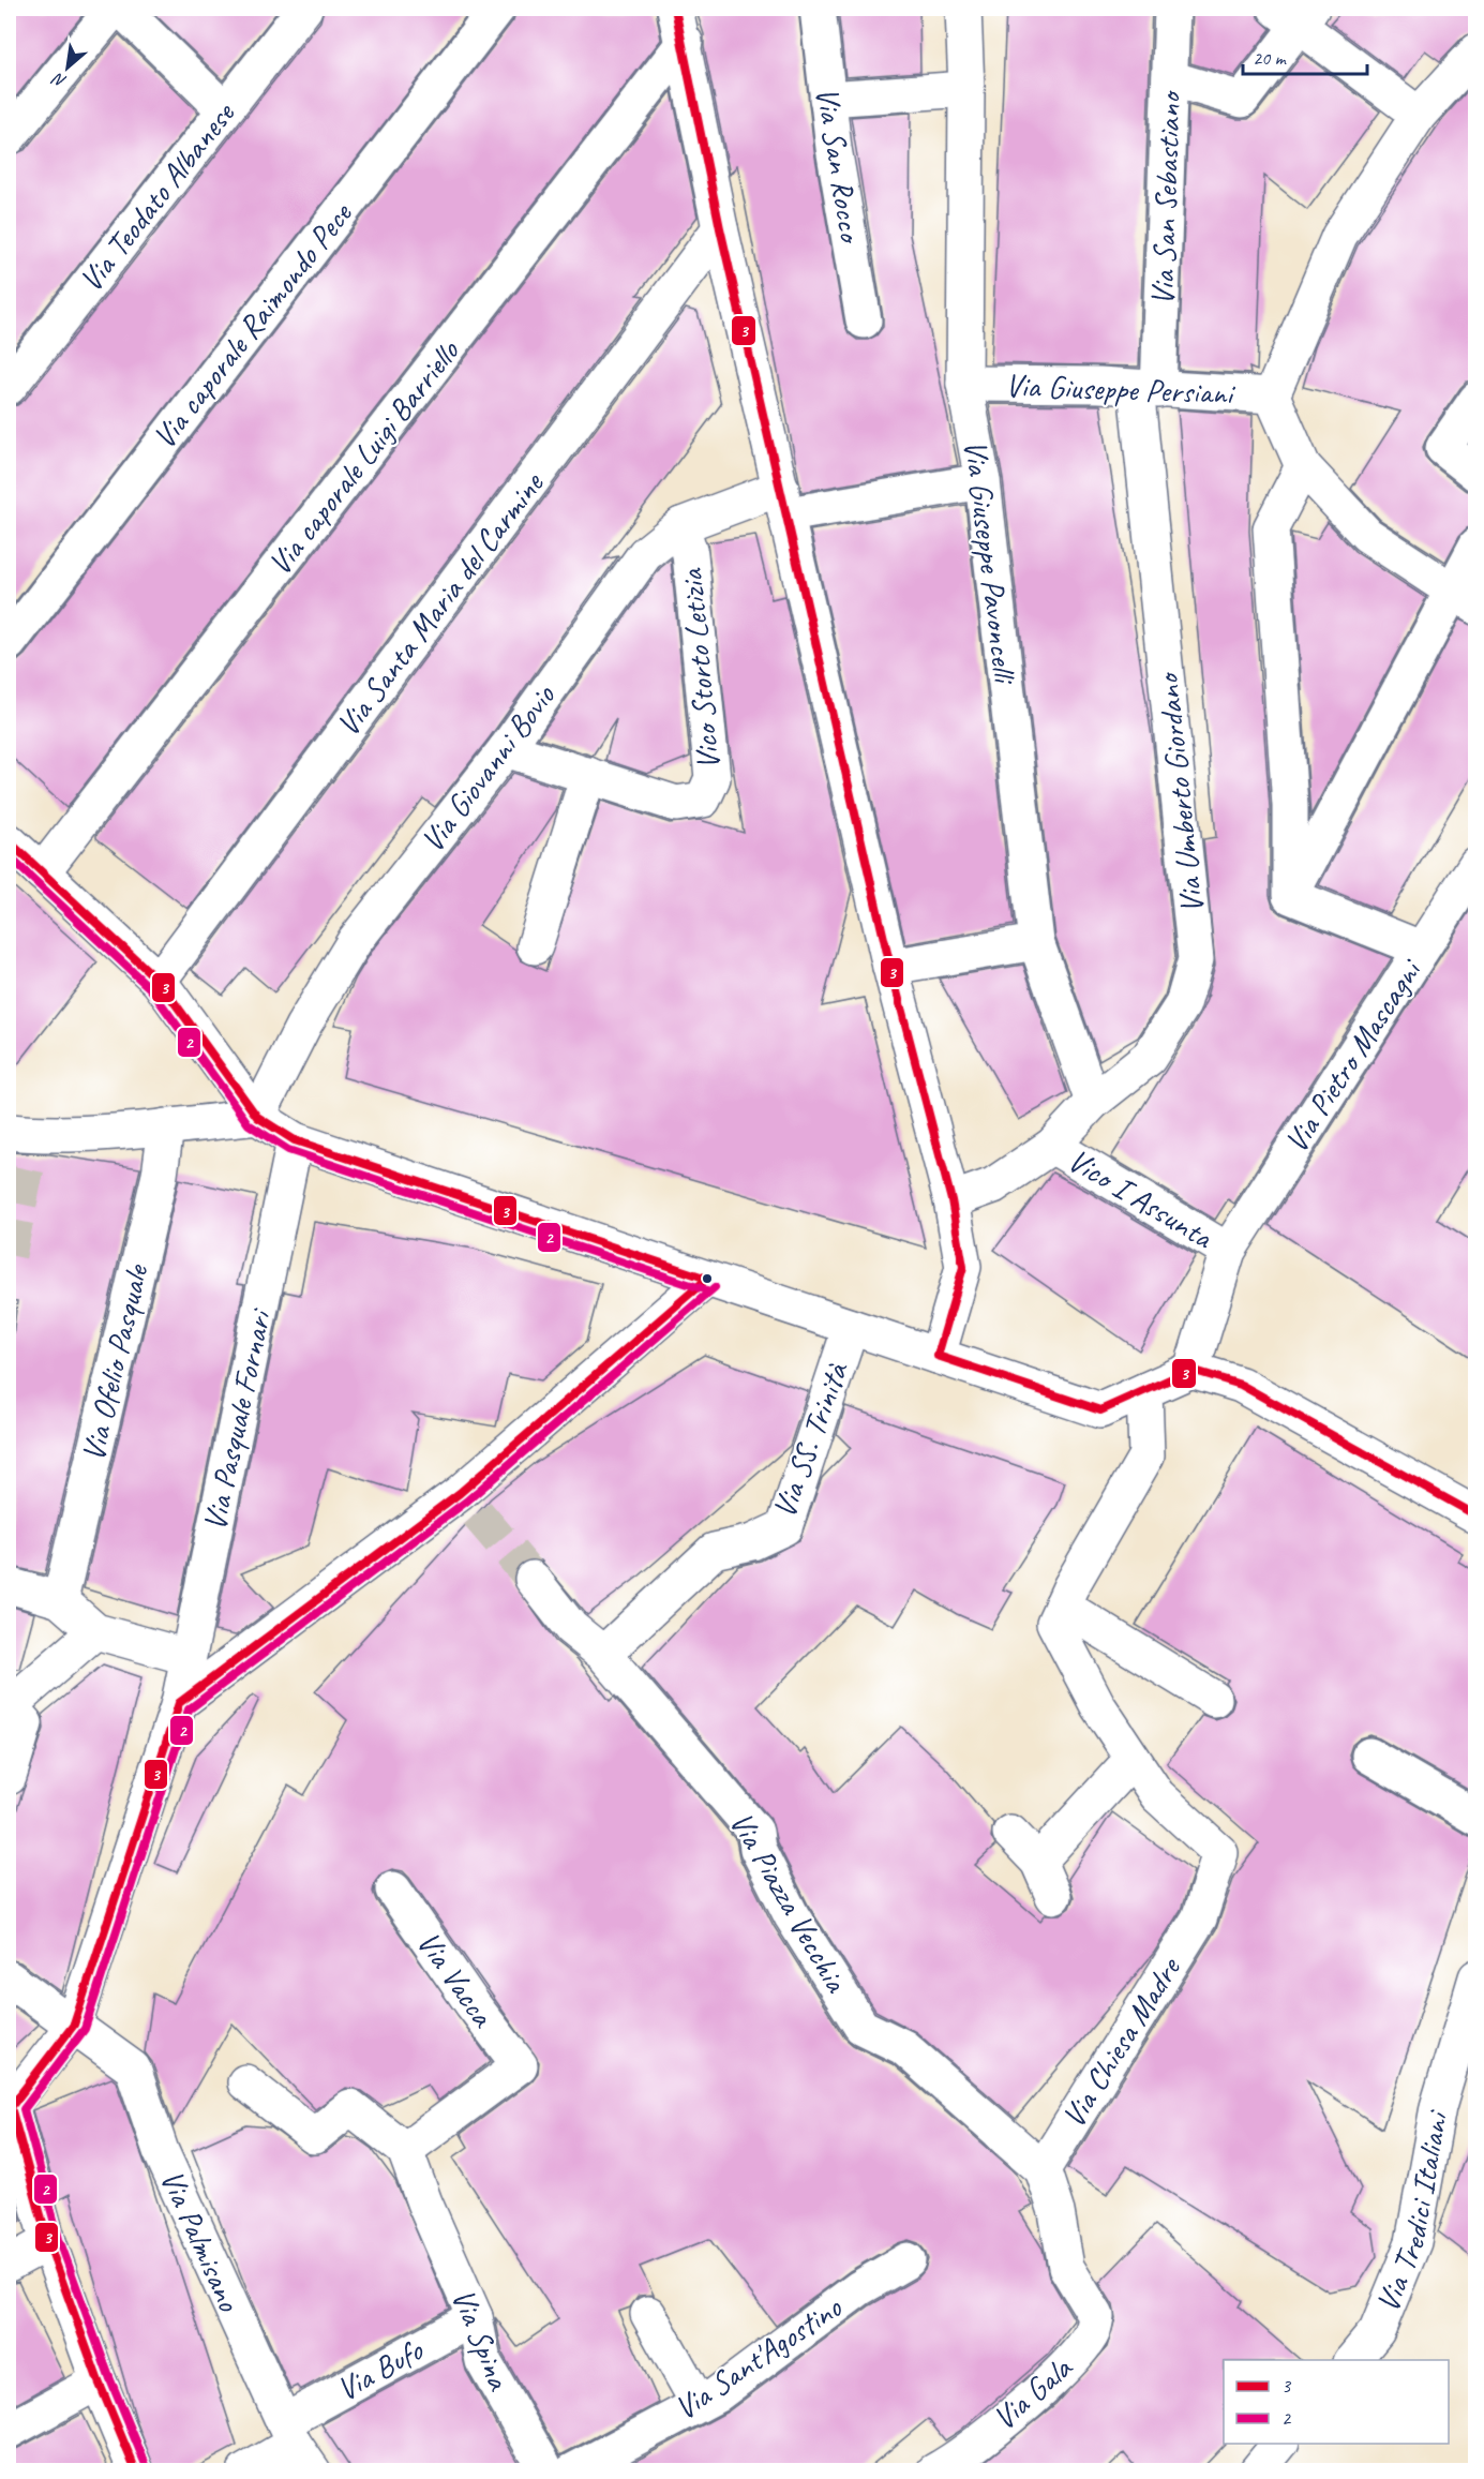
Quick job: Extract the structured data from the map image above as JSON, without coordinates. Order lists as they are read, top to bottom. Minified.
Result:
{"streets":{"street":["Via San Rocco","Via Teodato Albanese","Via San Sebastiano","Via caporale Raimondo Pece","Via Giuseppe Persiani","Via caporale Luigi Barriello","Via Giuseppe Pavoncelli","Via Santa Maria del Carmine","Vico Storto Letizia","Via Giovanni Bovio","Via Umberto Giordano","Via Pietro Mascagni","Vico I Assunta","Via Ofelio Pasquale","Via Pasquale Fornari","Via SS. Trinità","Via Piazza Vecchia","Via Vacca","Via Chiesa Madre","Via Tredici Italiani","Via Palmisano","Via Spina","Via Sant'Agostino","Via Bufo","Via Gala"]},"crossings":[["Via San Sebastiano","Via Giuseppe Persiani"],["Via San Sebastiano","Via Umberto Giordano"],["Via Giuseppe Persiani","Via Giuseppe Pavoncelli"],["Via Giuseppe Persiani","Via Umberto Giordano"],["Via Giuseppe Pavoncelli","Via Giovanni Bovio"],["Via Giuseppe Pavoncelli","Via Umberto Giordano"],["Vico Storto Letizia","Via Giovanni Bovio"],["Via Umberto Giordano","Vico I Assunta"],["Via Pietro Mascagni","Vico I Assunta"],["Via Pasquale Fornari","Via Palmisano"],["Via SS. Trinità","Via Piazza Vecchia"],["Via Piazza Vecchia","Via Chiesa Madre"],["Via Piazza Vecchia","Via Gala"],["Via Vacca","Via Spina"],["Via Chiesa Madre","Via Gala"],["Via Palmisano","Via Bufo"],["Via Spina","Via Bufo"]],"lines":["transit line 3","transit line 2"],"legend":["3","2"],"scale_bar":"20 m","north":"bottom left"}
